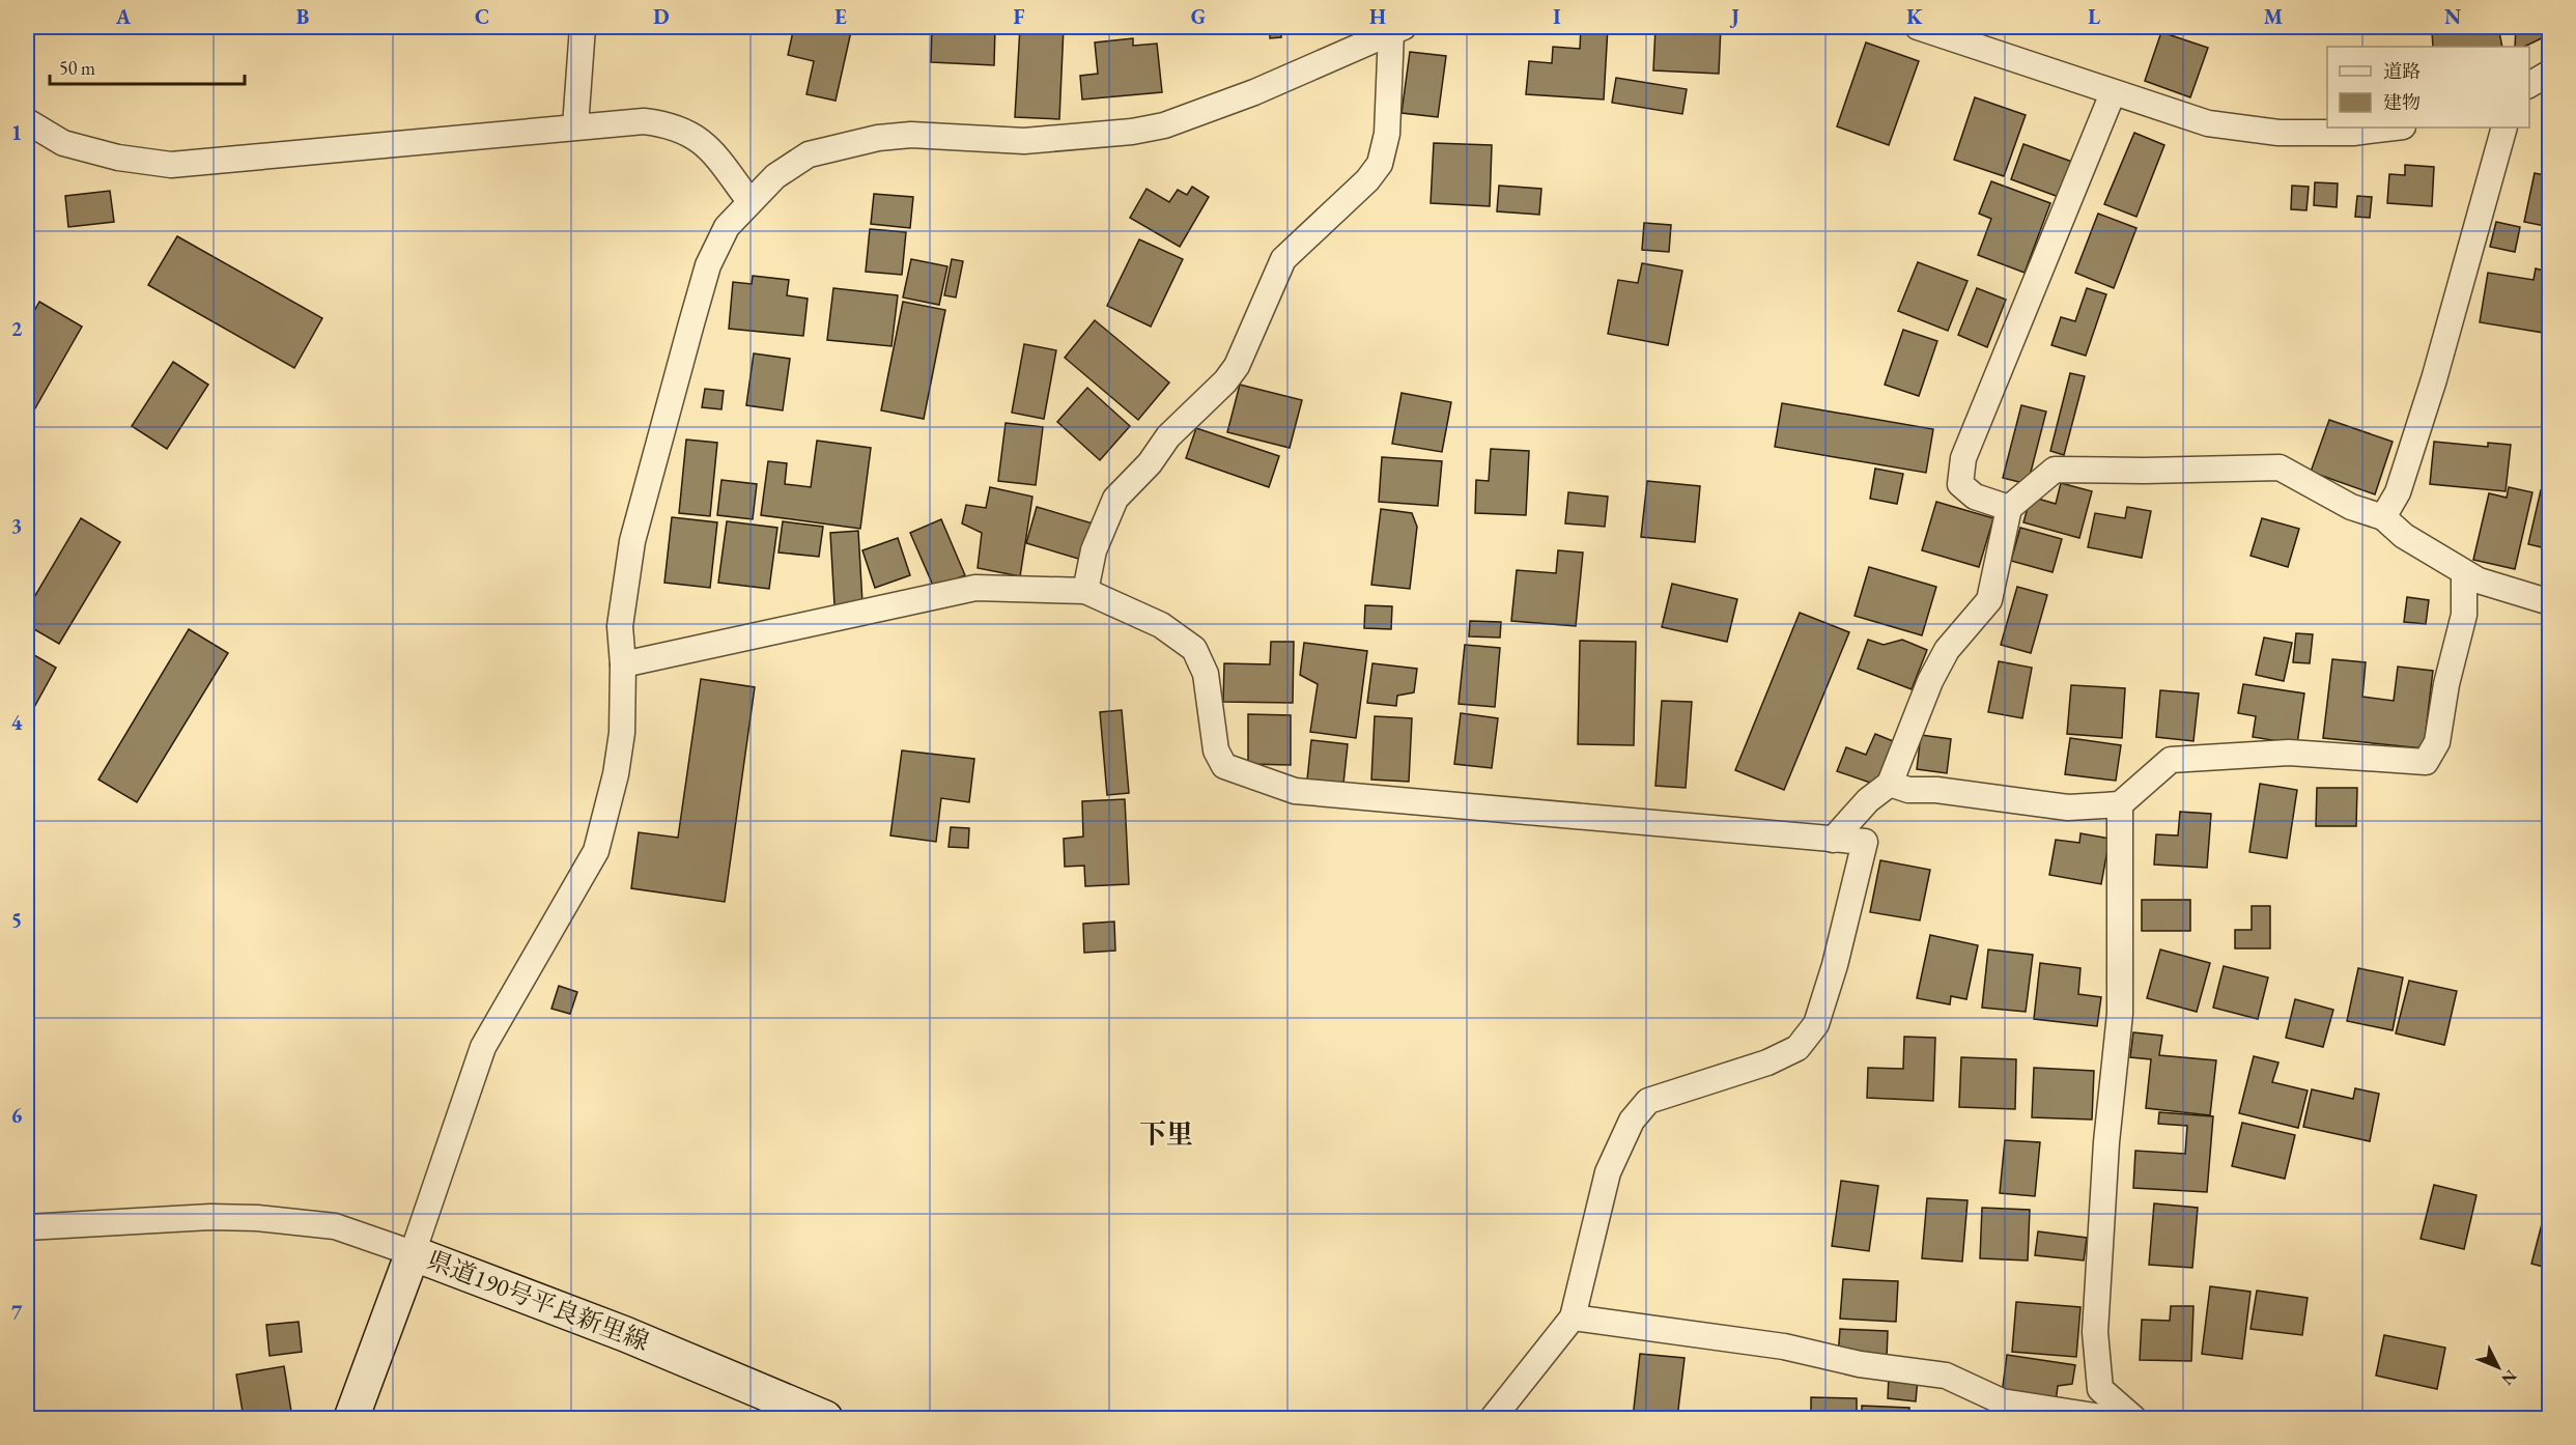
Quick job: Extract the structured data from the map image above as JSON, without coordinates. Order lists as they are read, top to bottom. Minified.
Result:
{"streets":{"main road":["県道190号平良新里線"]},"districts":["下里"],"legend":["道路","建物"],"scale_bar":"50 m","north":"bottom right","grid":{"columns":["A","B","C","D","E","F","G","H","I","J","K","L","M","N"],"rows":["1","2","3","4","5","6","7"]}}
